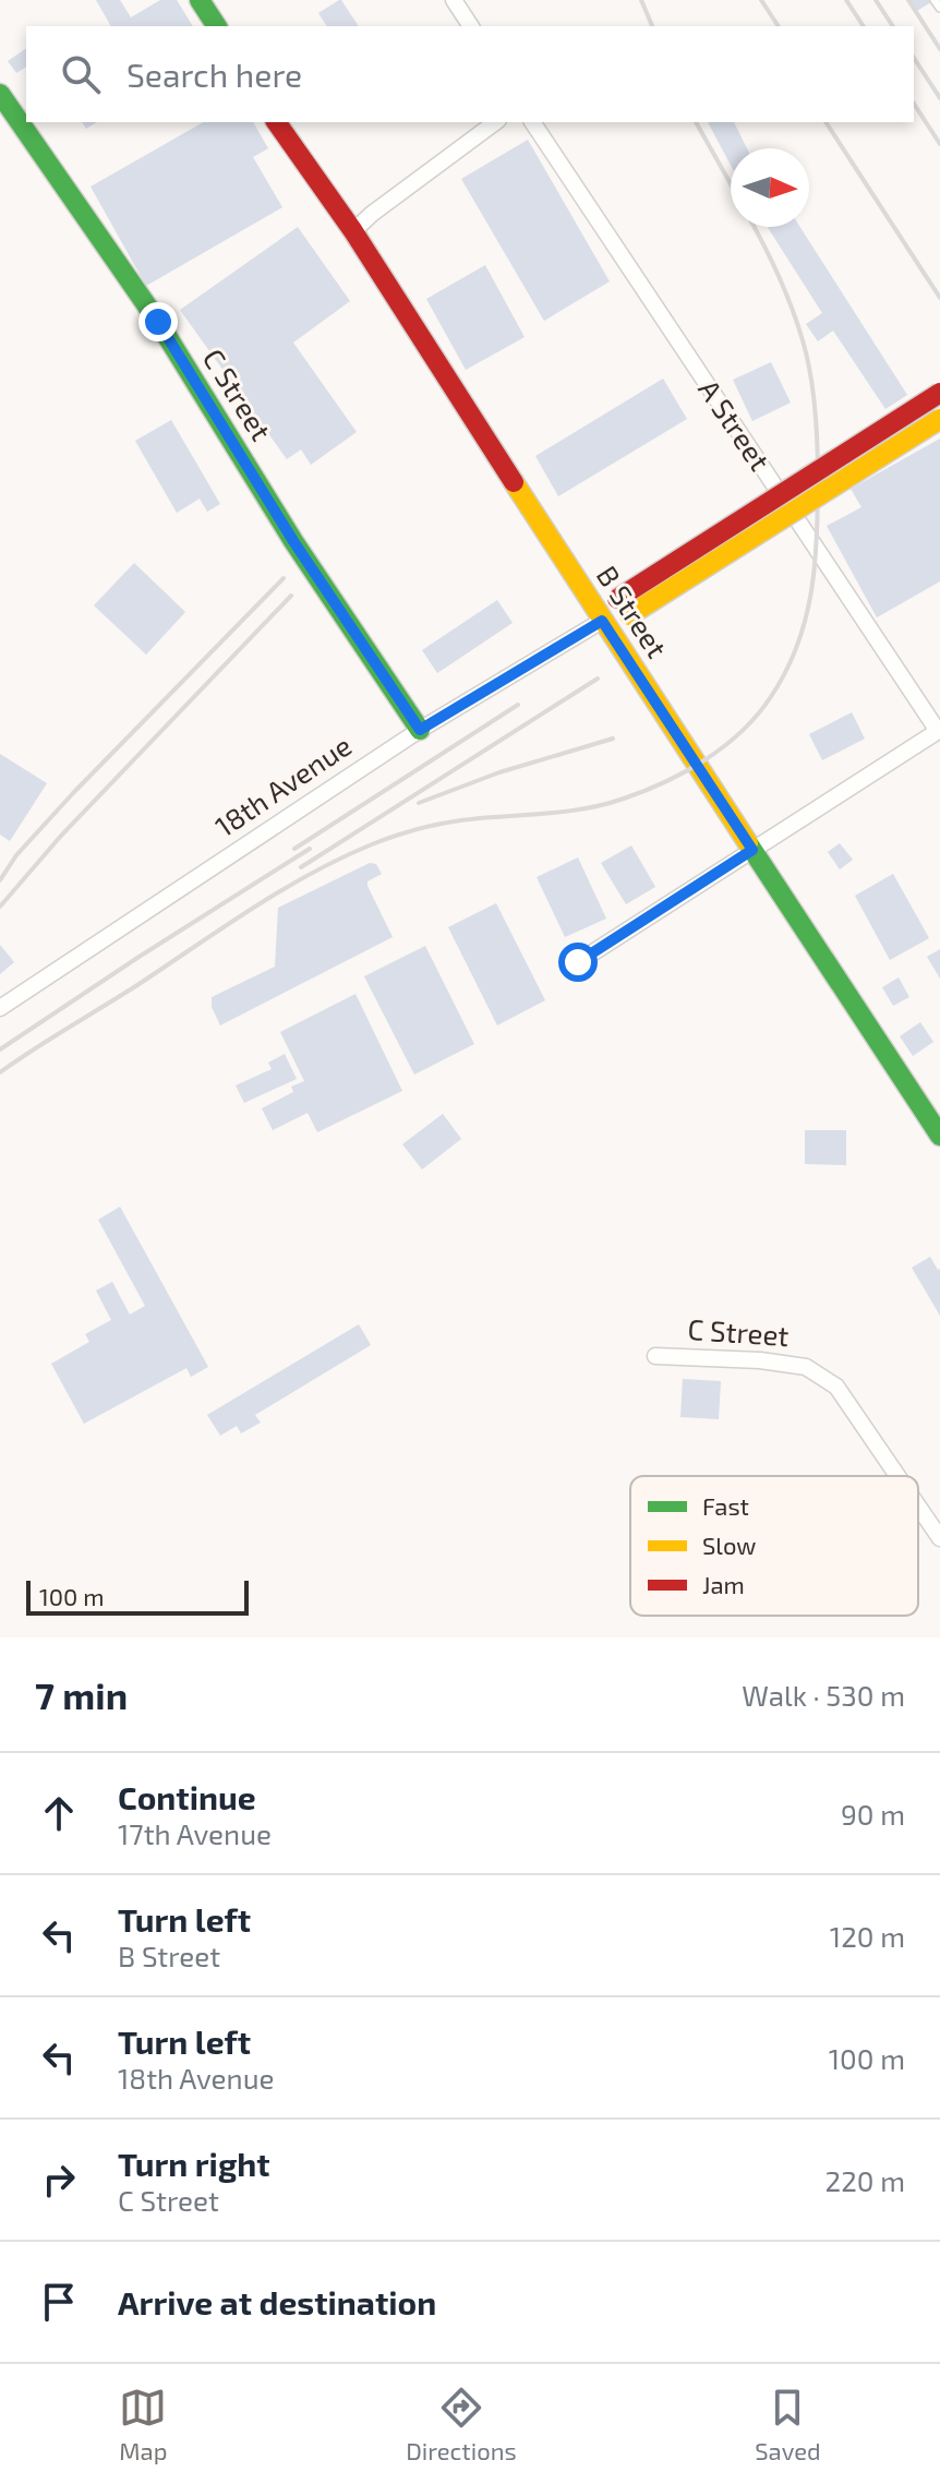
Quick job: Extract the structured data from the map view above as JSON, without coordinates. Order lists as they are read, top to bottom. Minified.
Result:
{"streets":{"street":["C Street","A Street","B Street","18th Avenue"]},"crossings":[["C Street","18th Avenue"],["B Street","18th Avenue"]],"legend":["Fast","Slow","Jam"],"scale_bar":"100 m","north":"right","page":{"search":"Search here","scale":"100 m","heading":["7 min","Walk · 530 m"],"list":[["Continue","17th Avenue","90 m"],["Turn left","B Street","120 m"],["Turn left","18th Avenue","100 m"],["Turn right","C Street","220 m"],"Arrive at destination"],"nav":["Map","Directions","Saved"]}}
